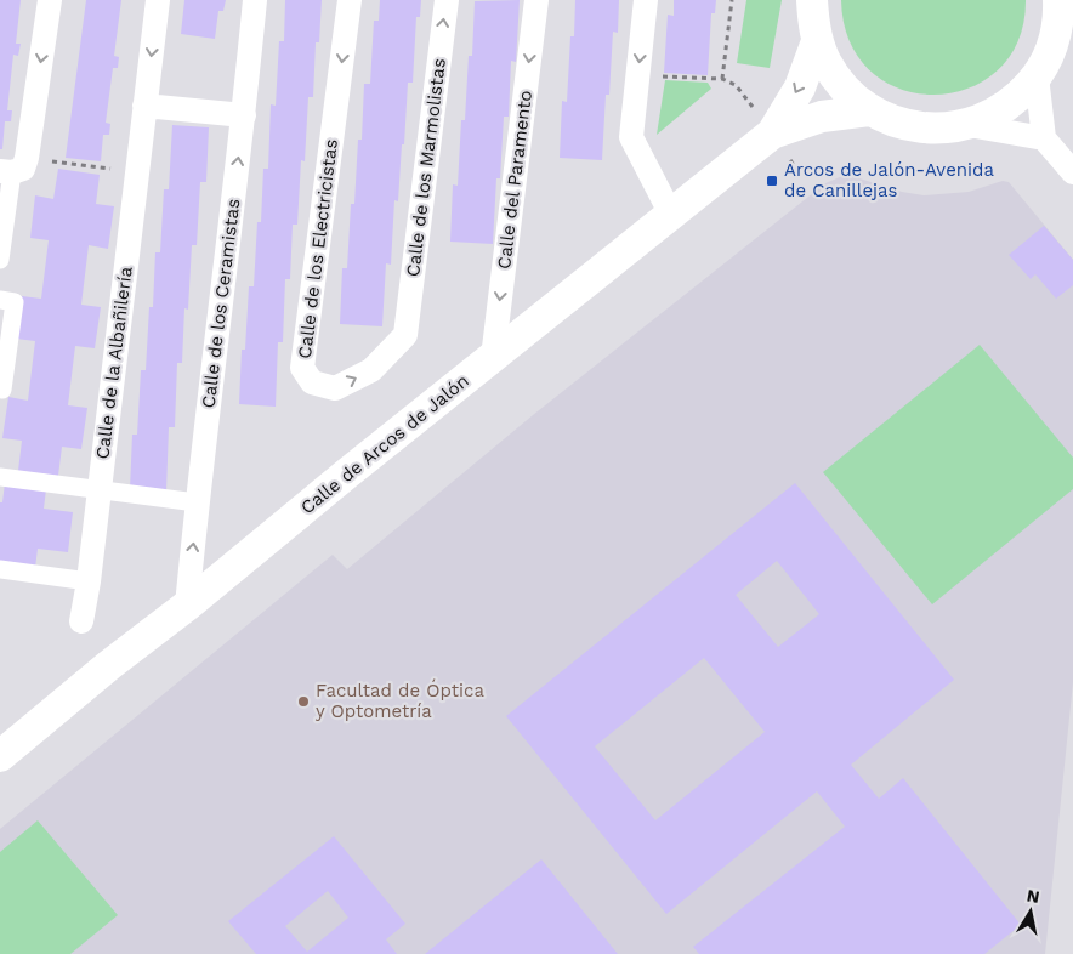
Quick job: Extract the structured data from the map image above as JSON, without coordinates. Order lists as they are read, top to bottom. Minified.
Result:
{"streets":{"street":["Calle de los Marmolistas","Calle del Paramento","Calle de los Electricistas","Calle de los Ceramistas","Calle de la Albañilería","Calle de Arcos de Jalón"]},"crossings":[["Calle de los Marmolistas","Calle de los Electricistas"],["Calle del Paramento","Calle de Arcos de Jalón"],["Calle de los Ceramistas","Calle de Arcos de Jalón"]],"one_way":["Calle de los Marmolistas","Calle del Paramento","Calle de los Ceramistas"],"places":{"transit":["Arcos de Jalón-Avenida de Canillejas"],"other":["Facultad de Óptica y Optometría"]},"north":"top"}
